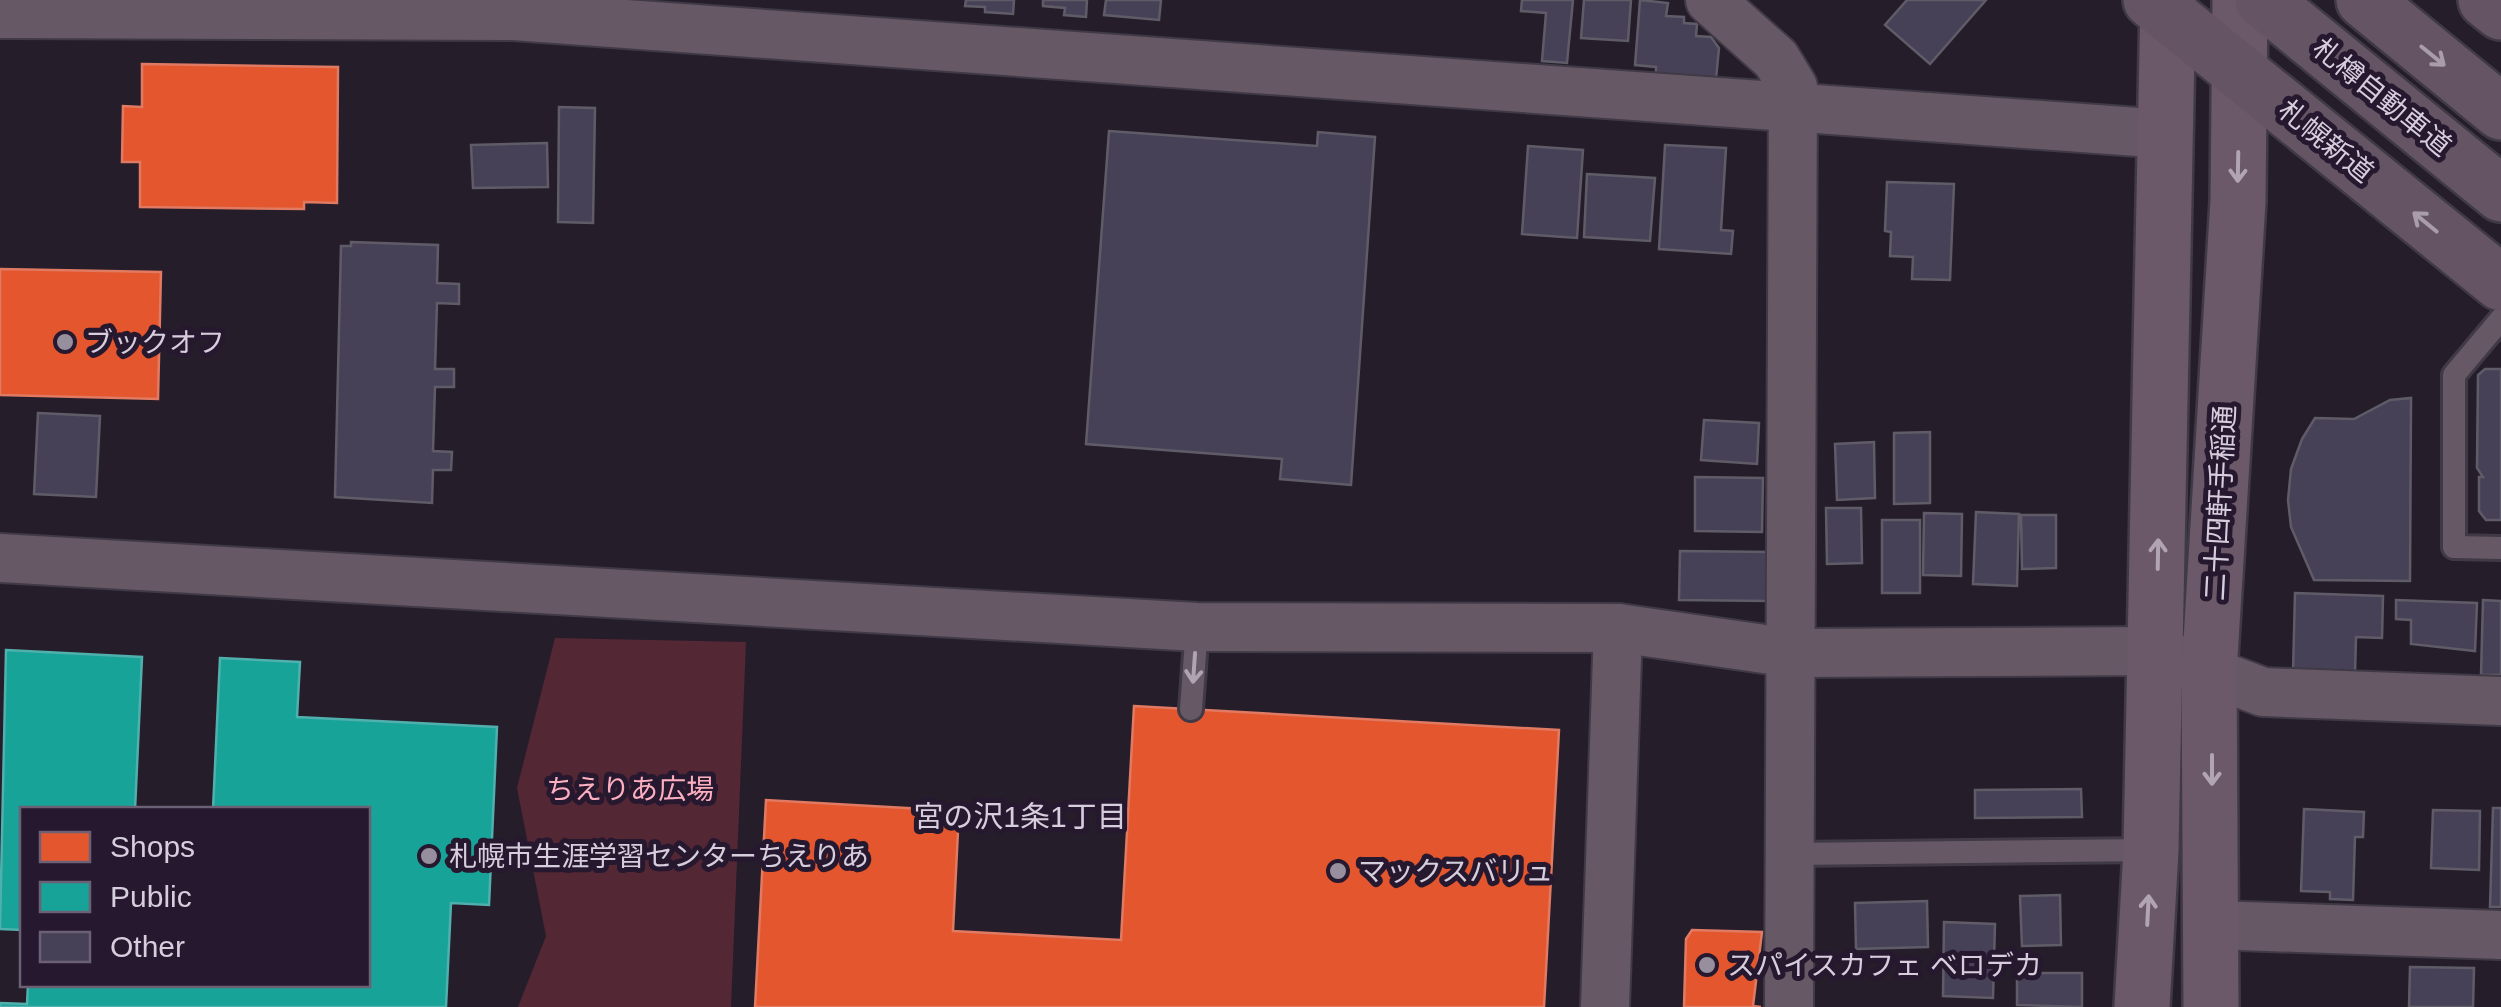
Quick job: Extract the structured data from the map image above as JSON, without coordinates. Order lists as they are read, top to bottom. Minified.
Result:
{"streets":{"highway":["札樽自動車道","札幌新道"],"street":["二十四軒手稲通"]},"crossings":[["札幌新道","二十四軒手稲通"]],"districts":["宮の沢1条1丁目"],"parks":["ちえりあ広場"],"places":["ブックオフ","札幌市生涯学習センターちえりあ","マックスバリュ","スパイスカフェ ベロデカ"],"legend":["Shops","Public","Other"]}
